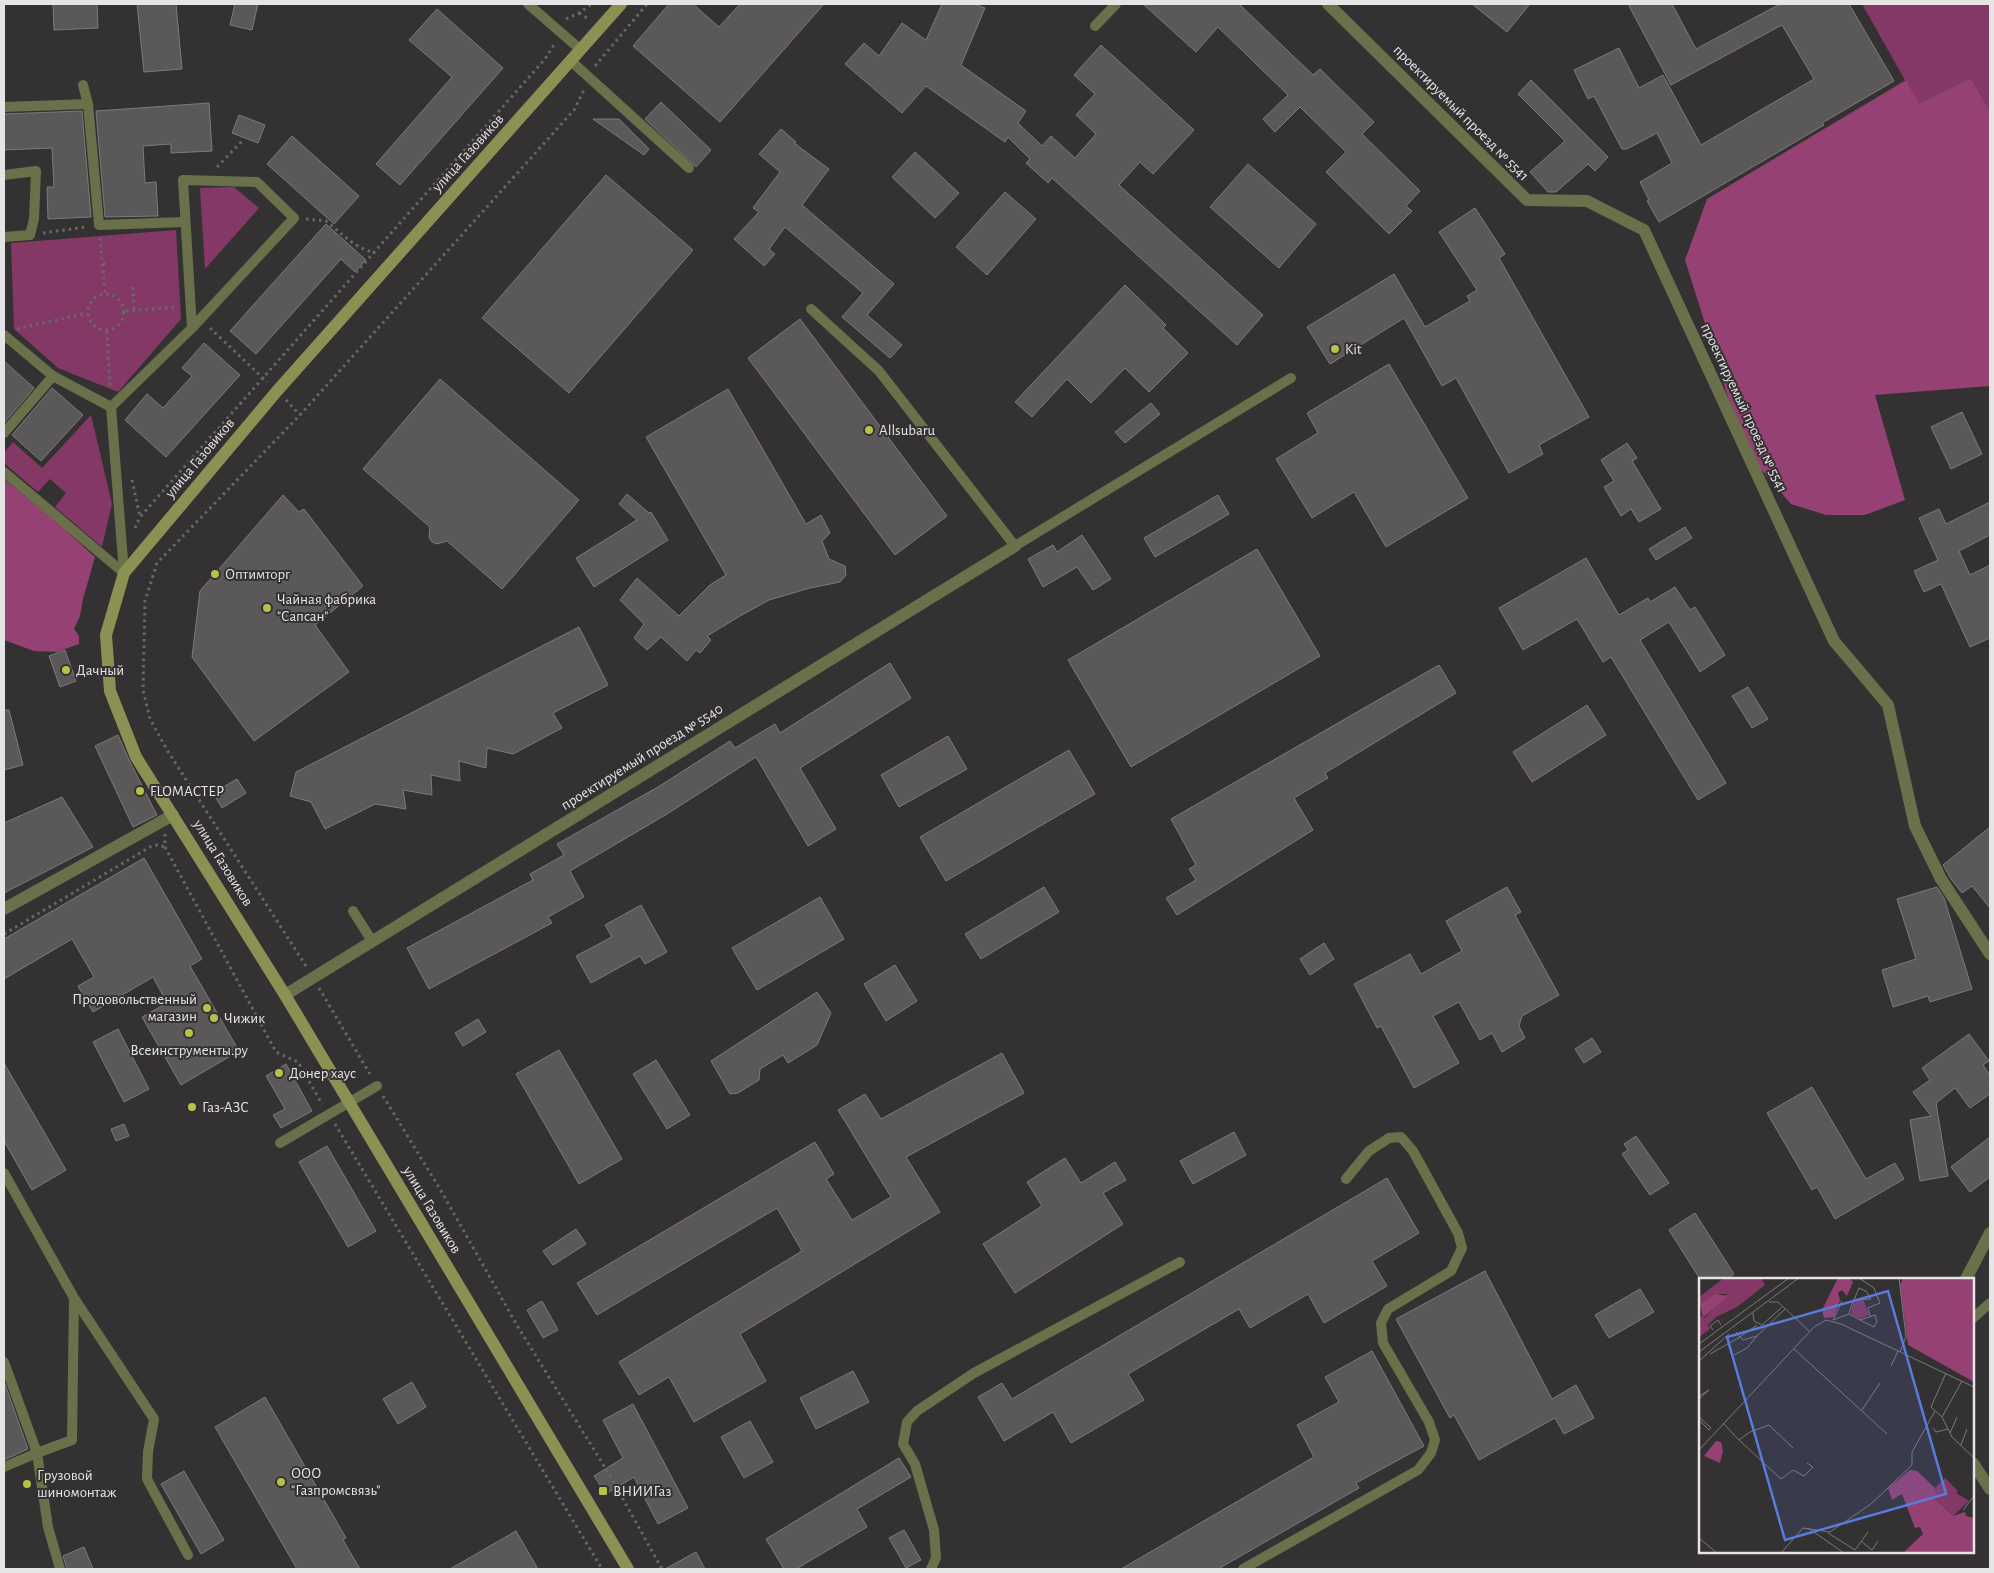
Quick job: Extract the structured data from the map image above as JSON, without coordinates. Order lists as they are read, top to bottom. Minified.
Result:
{"streets":{"street":["проектируемый проезд № 5541","улица Газовиков","проектируемый проезд № 5540"]},"crossings":[["улица Газовиков","проектируемый проезд № 5540"]],"places":{"other":["Kit","Allsubaru","Оптимторг","Чайная фабрика \"Сапсан\"","Дачный","FLOМАСТЕР","Продовольственный магазин","Чижик","Всеинструменты.ру","Донер хаус","Газ-АЗС","ООО \"Газпромсвязь\"","Грузовой шиномонтаж"],"transit":["ВНИИГаз"]}}
